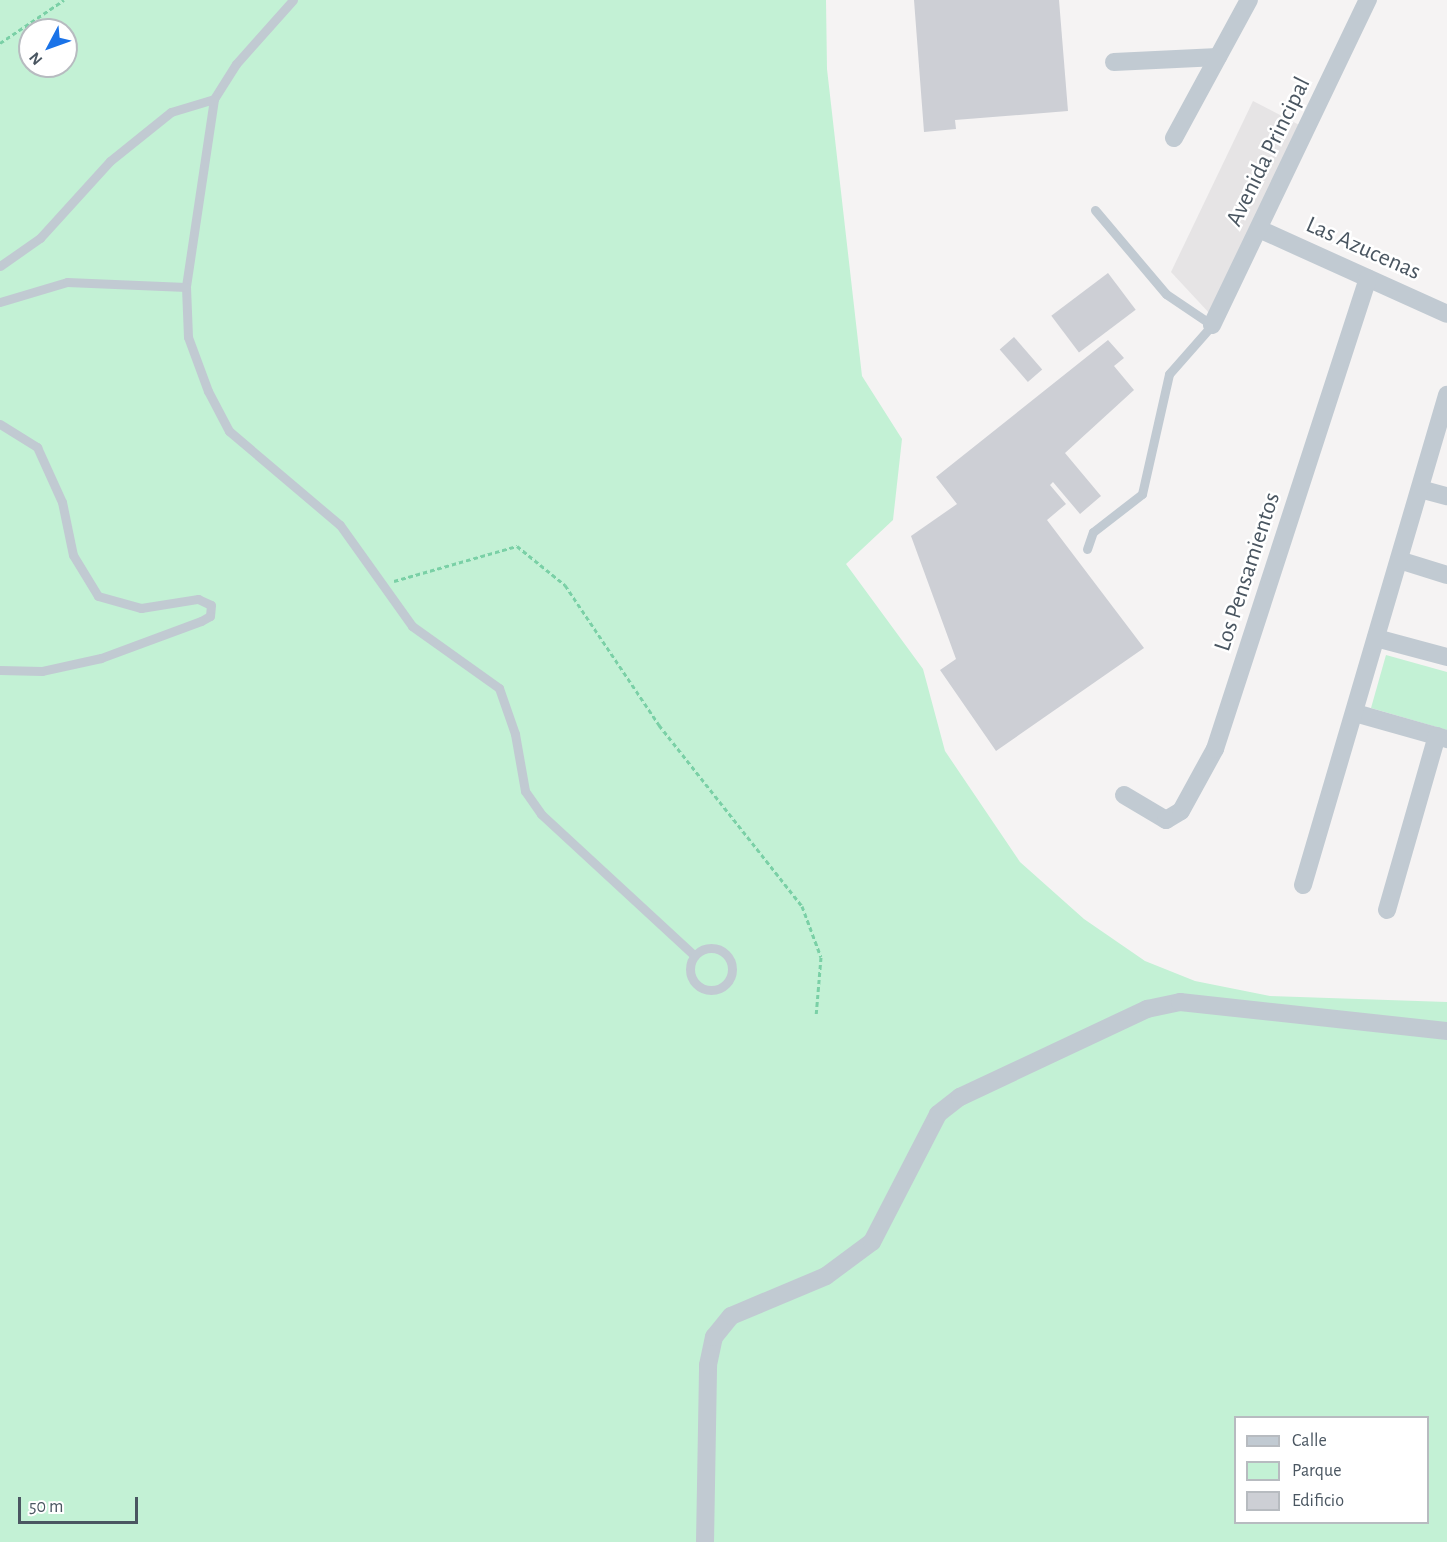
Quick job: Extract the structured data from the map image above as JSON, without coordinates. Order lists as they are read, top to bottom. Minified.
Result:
{"streets":{"street":["Avenida Principal","Las Azucenas","Los Pensamientos"]},"crossings":[["Avenida Principal","Las Azucenas"],["Las Azucenas","Los Pensamientos"]],"legend":["Calle","Parque","Edificio"],"scale_bar":"50 m","north":"bottom left"}
